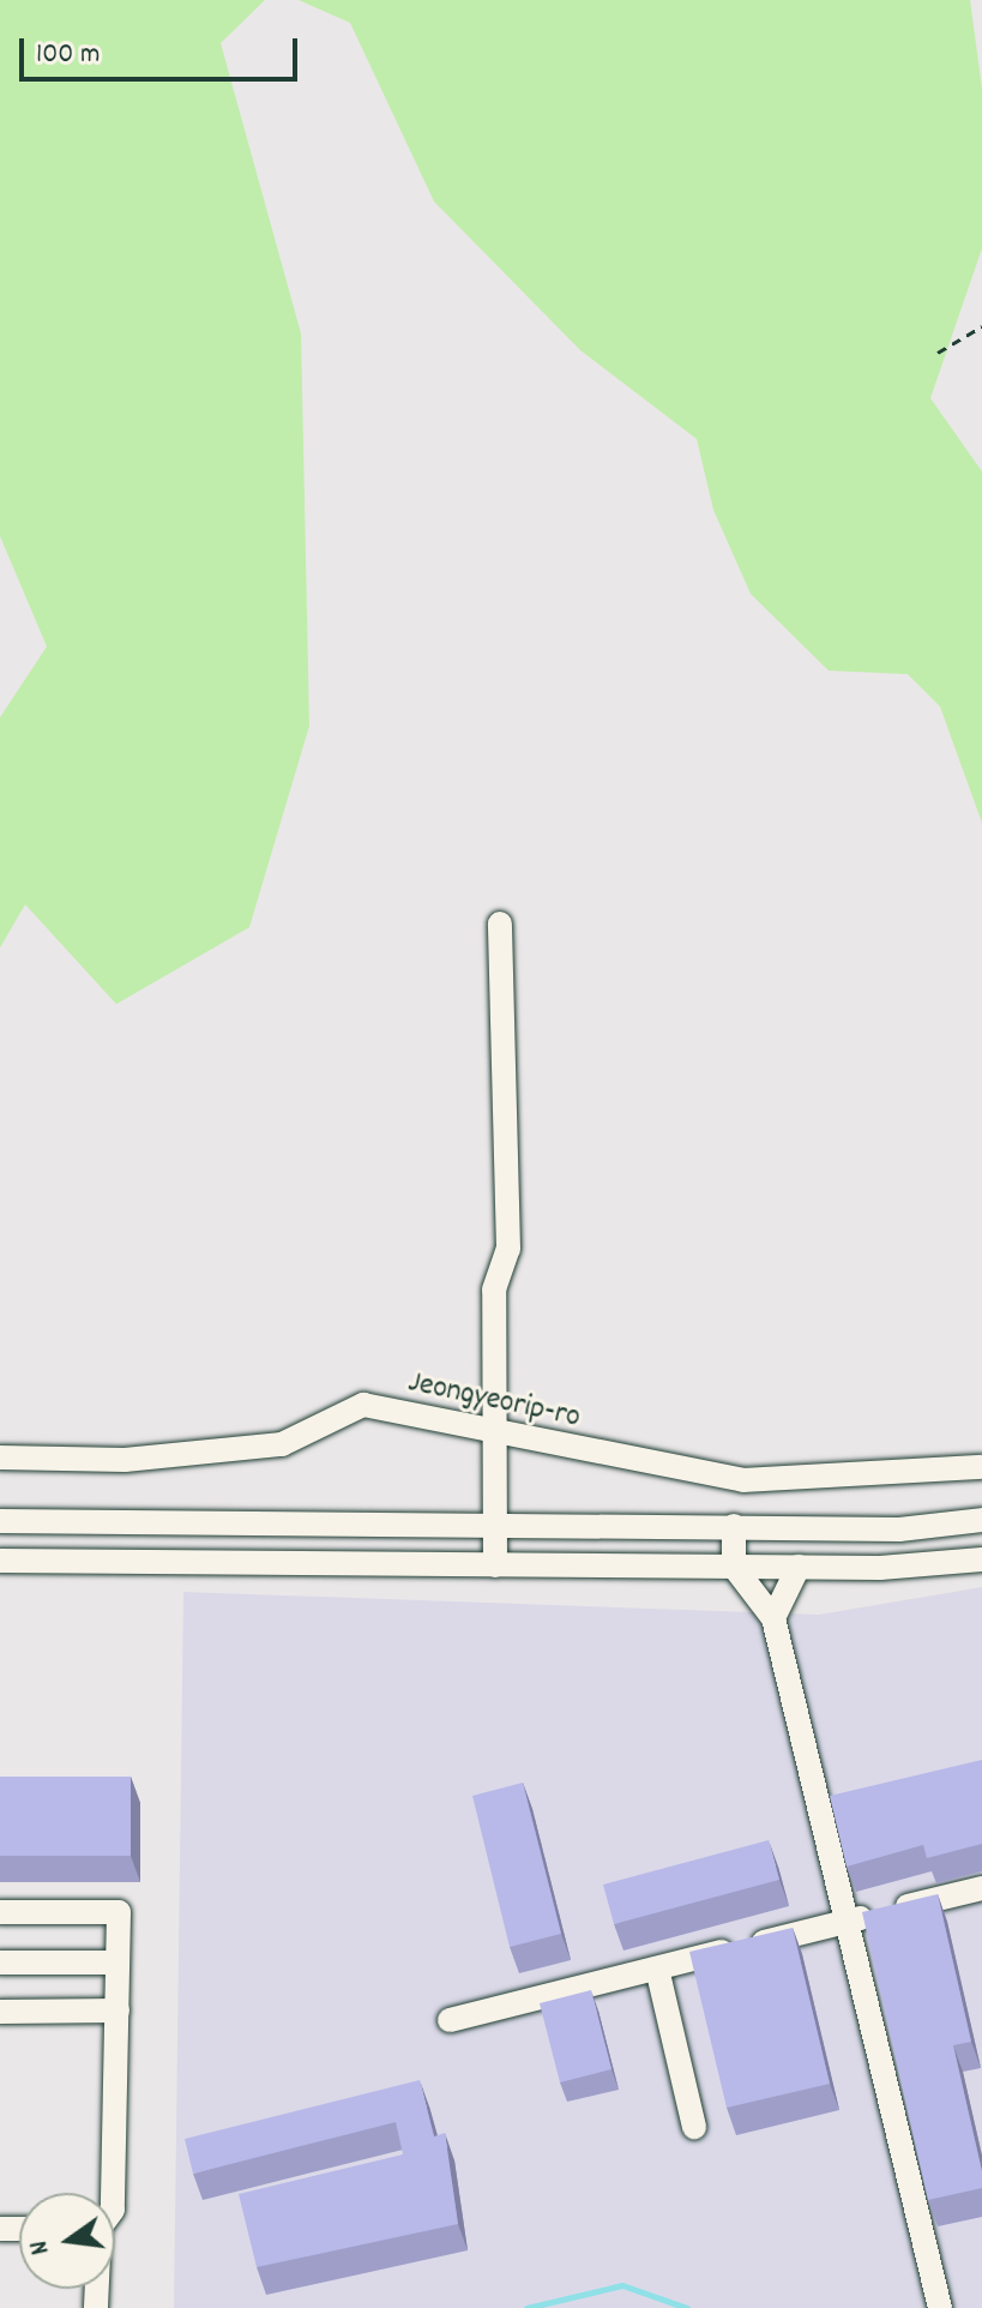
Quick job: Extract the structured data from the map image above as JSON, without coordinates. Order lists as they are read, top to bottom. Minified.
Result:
{"streets":{"street":["Jeongyeorip-ro"]},"scale_bar":"100 m","north":"left"}
